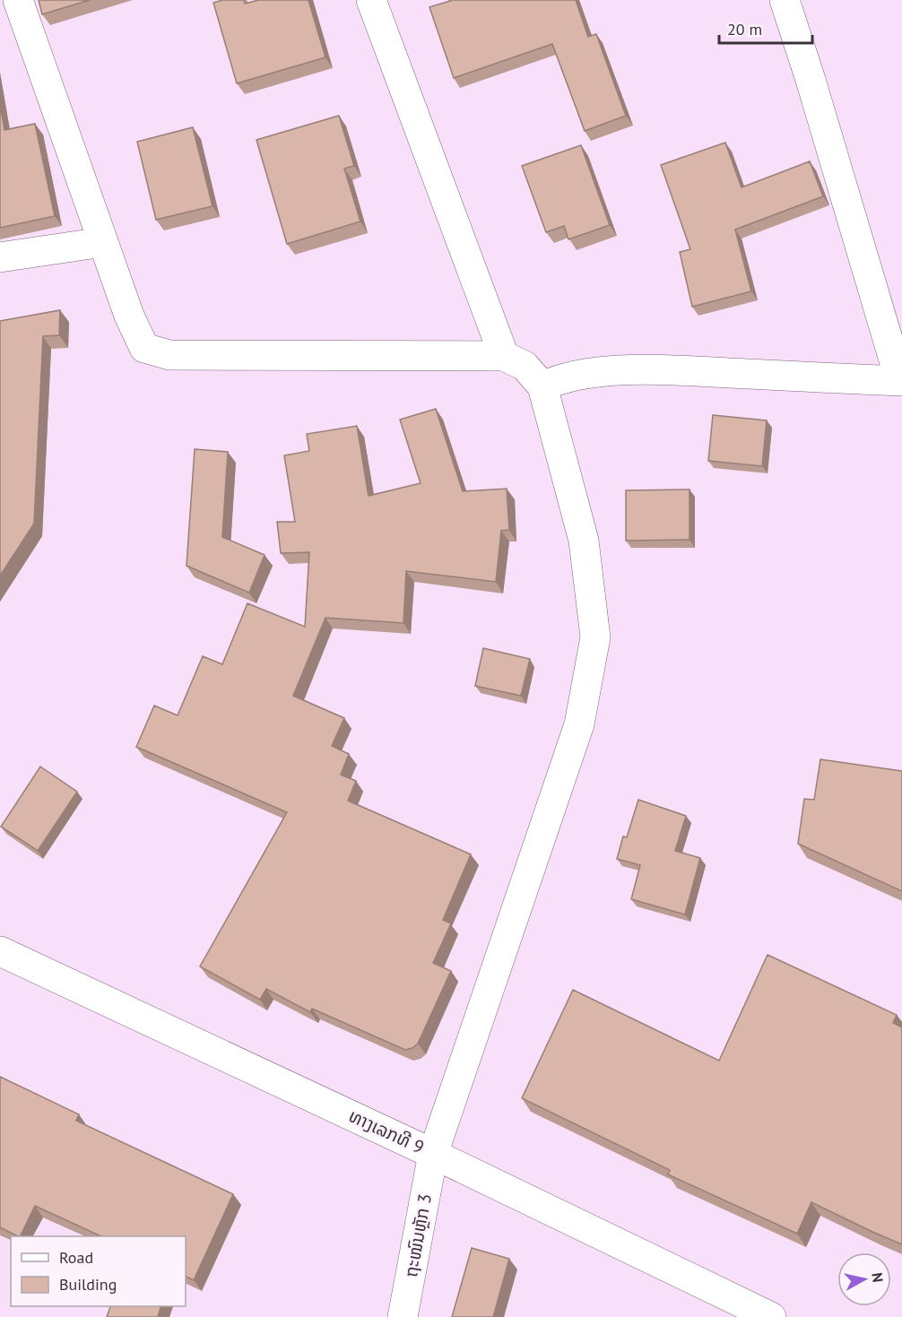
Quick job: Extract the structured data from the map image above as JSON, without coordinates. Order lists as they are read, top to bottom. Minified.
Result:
{"streets":{"street":["ທາງເລກທີ 9","ຖະໜົນຫຼັກ 3"]},"crossings":[["ທາງເລກທີ 9","ຖະໜົນຫຼັກ 3"]],"legend":["Road","Building"],"scale_bar":"20 m","north":"right"}
